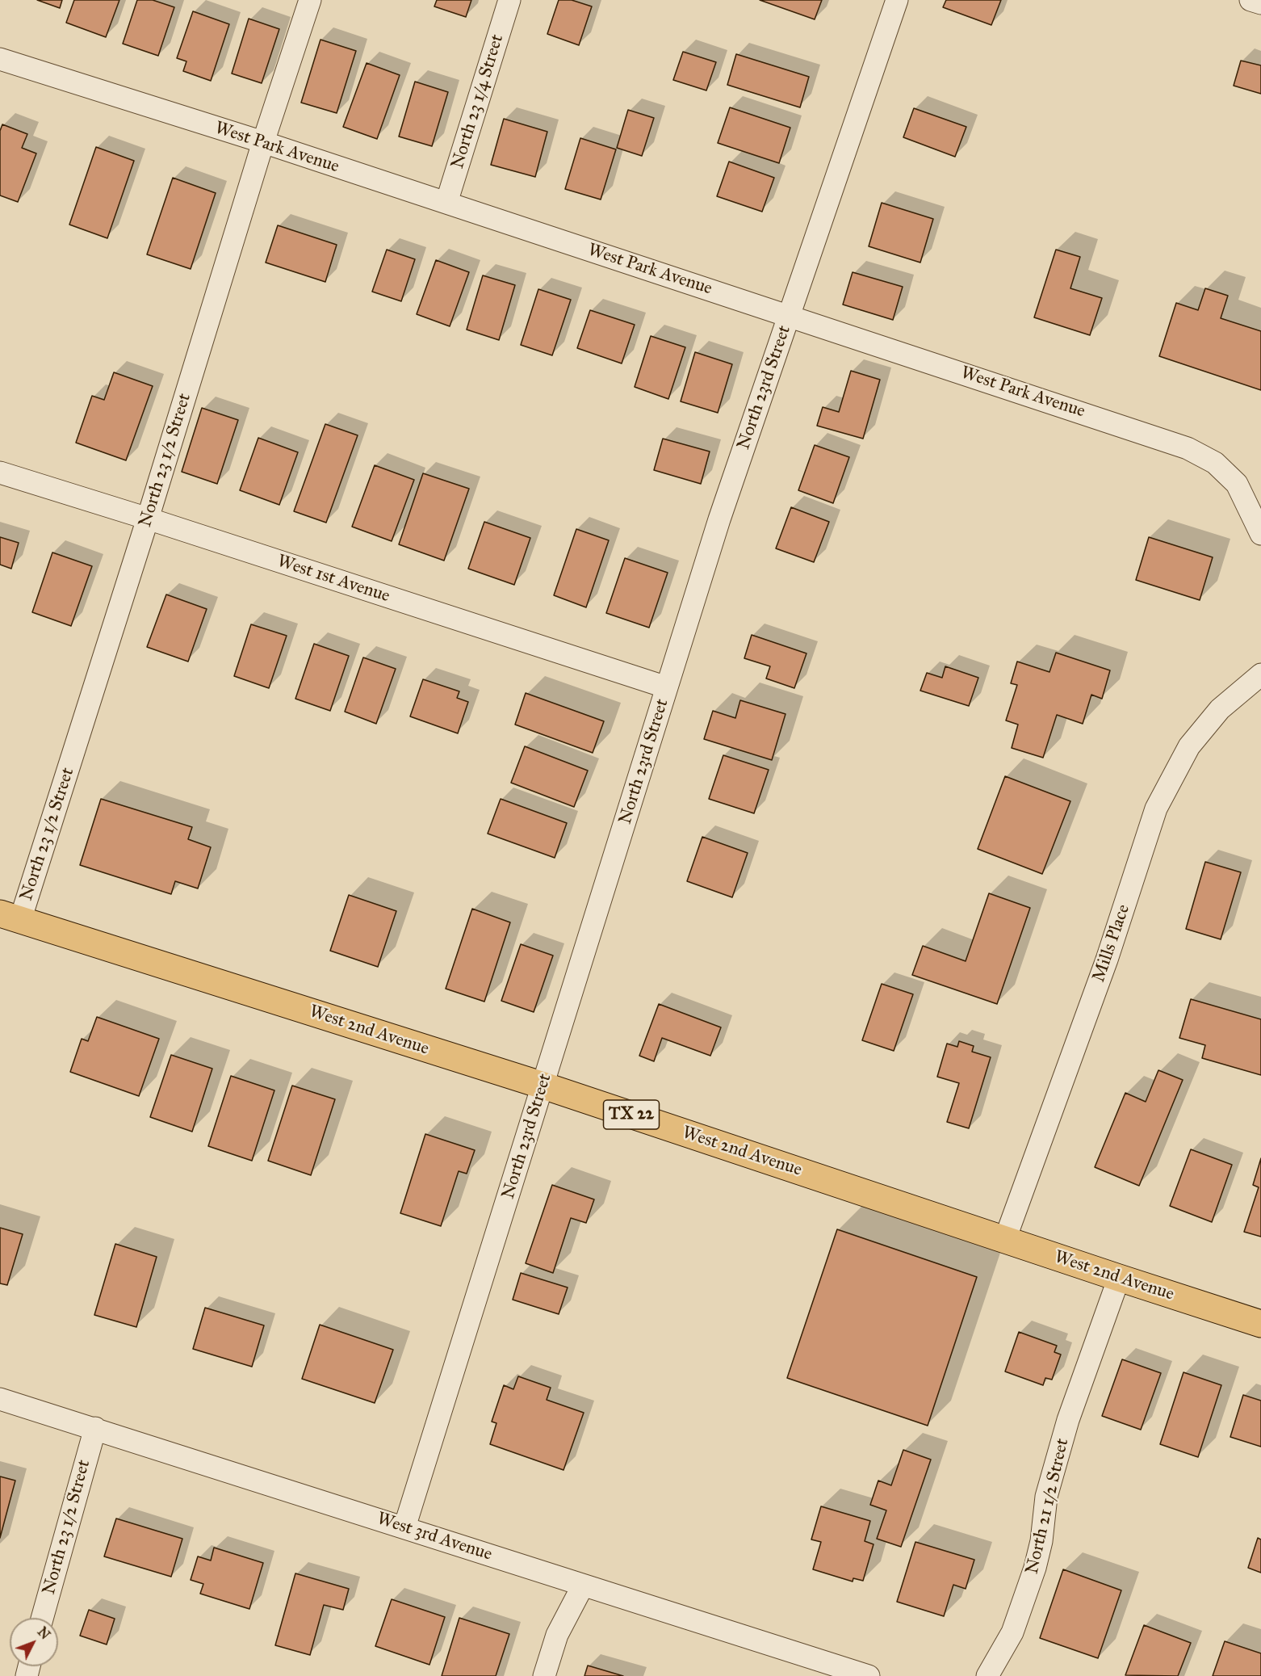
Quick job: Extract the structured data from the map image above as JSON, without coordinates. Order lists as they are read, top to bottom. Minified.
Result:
{"streets":{"main road":["West 2nd Avenue","TX 22"],"street":["North 23 1/4 Street","West Park Avenue","North 23rd Street","North 23 1/2 Street","West 1st Avenue","Mills Place","North 21 1/2 Street","West 3rd Avenue"]},"crossings":[["North 23 1/4 Street","West Park Avenue"],["West Park Avenue","North 23rd Street"],["West Park Avenue","North 23 1/2 Street"],["North 23rd Street","West 1st Avenue"],["North 23rd Street","West 2nd Avenue"],["North 23rd Street","West 3rd Avenue"],["North 23 1/2 Street","West 1st Avenue"],["North 23 1/2 Street","West 2nd Avenue"],["North 23 1/2 Street","West 3rd Avenue"],["Mills Place","West 2nd Avenue"],["West 2nd Avenue","North 21 1/2 Street"]],"north":"top right"}
